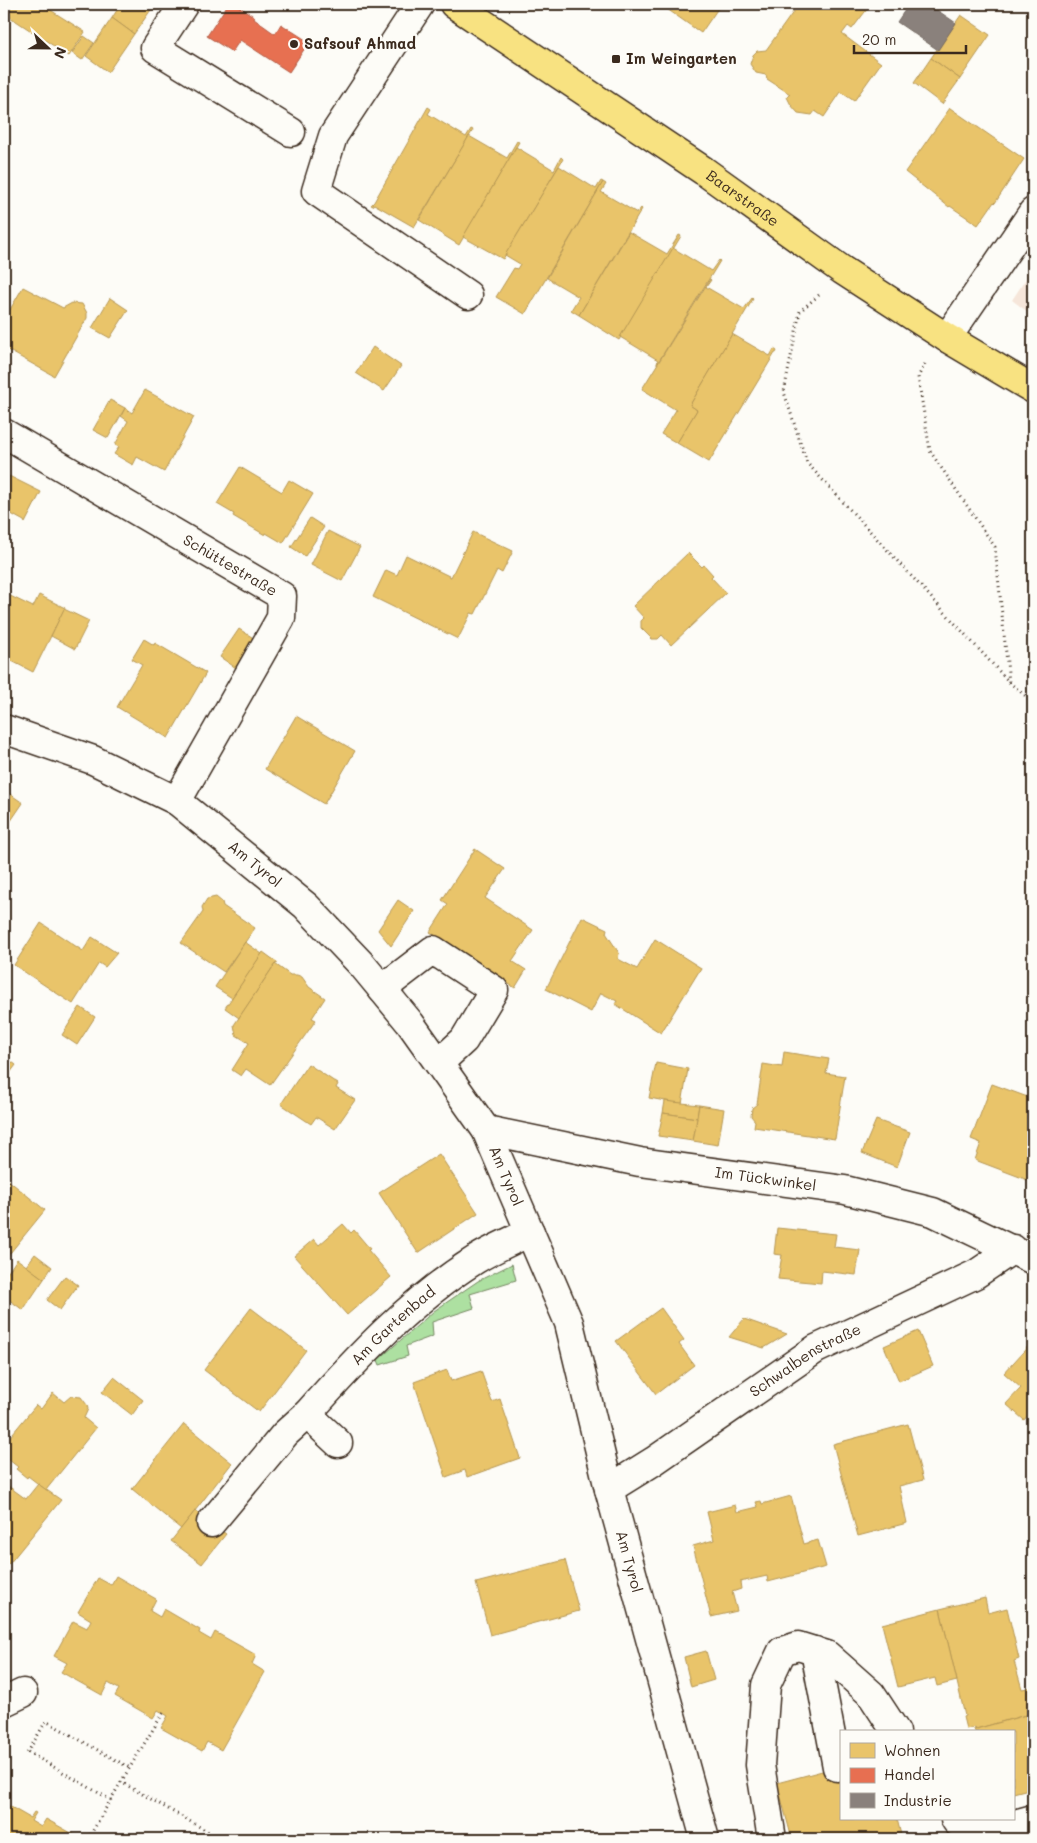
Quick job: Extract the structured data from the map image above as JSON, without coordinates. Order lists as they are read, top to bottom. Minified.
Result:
{"streets":{"main road":["Baarstraße"],"street":["Schüttestraße","Am Tyrol","Im Tückwinkel","Am Gartenbad","Schwalbenstraße"]},"crossings":[["Schüttestraße","Am Tyrol"],["Am Tyrol","Im Tückwinkel"],["Am Tyrol","Am Gartenbad"],["Am Tyrol","Schwalbenstraße"],["Im Tückwinkel","Schwalbenstraße"]],"places":{"other":["Safsouf Ahmad"],"transit":["Im Weingarten"]},"legend":["Wohnen","Handel","Industrie"],"scale_bar":"20 m","north":"right"}
